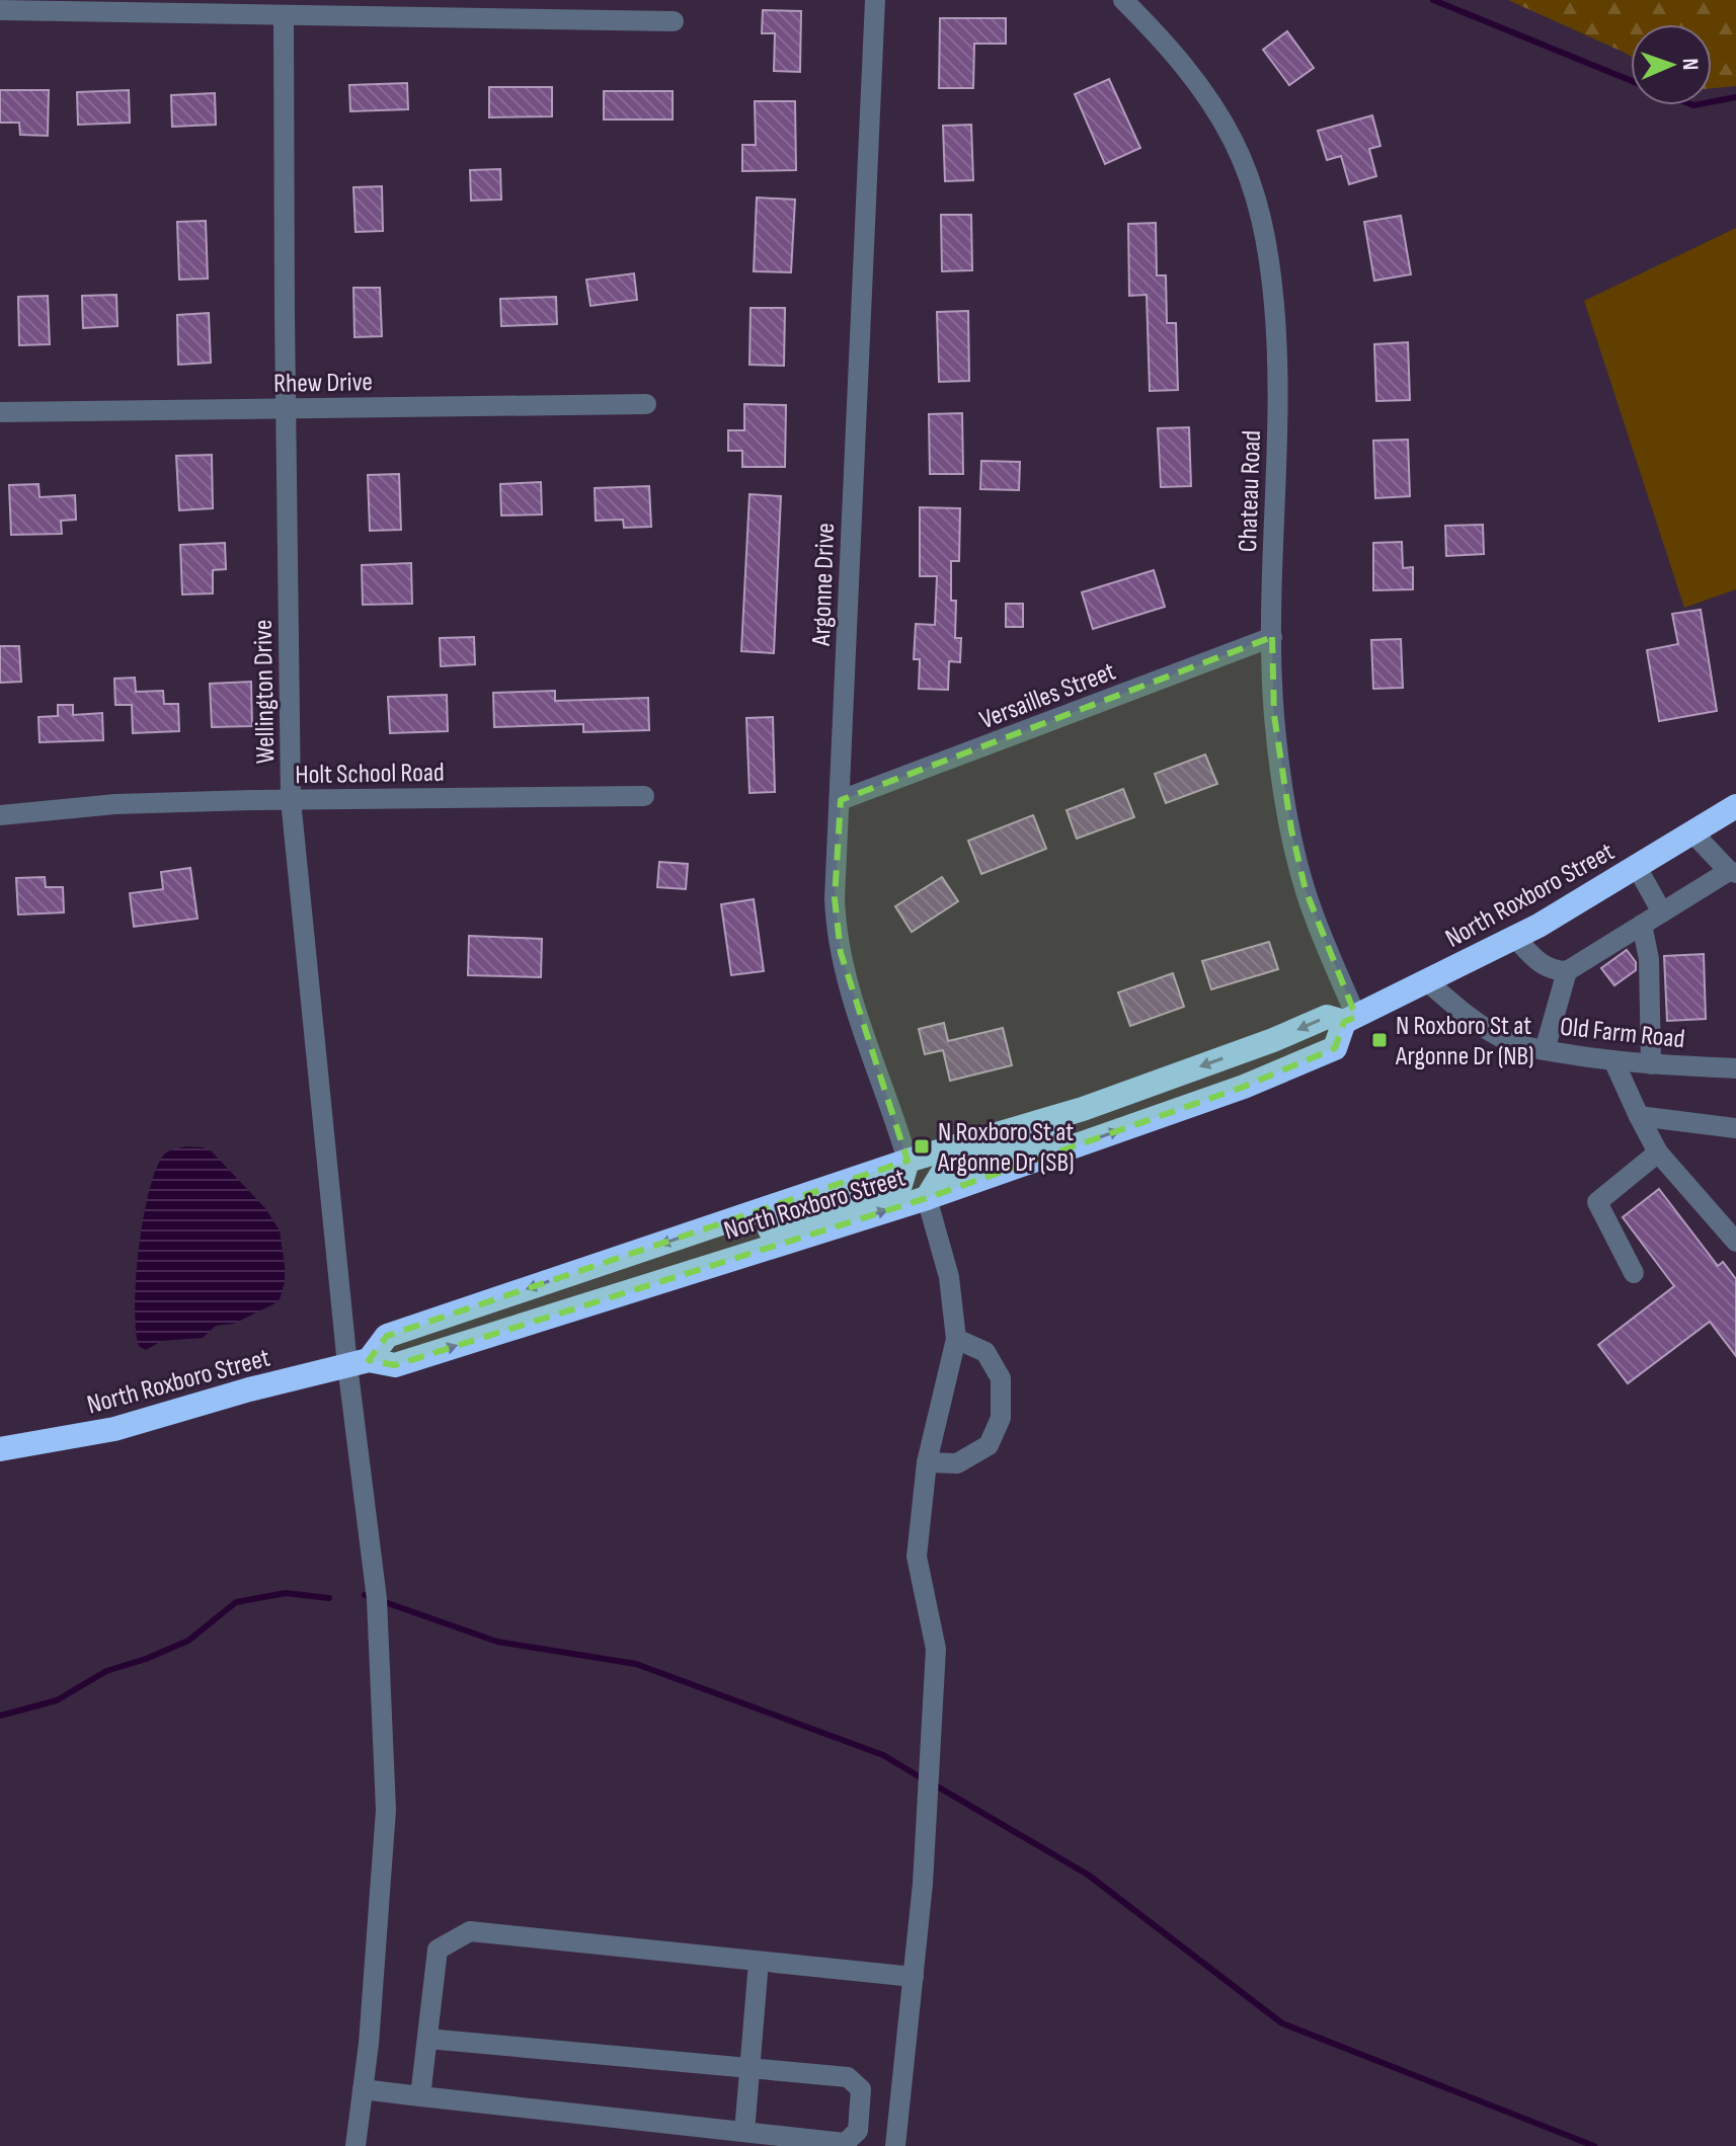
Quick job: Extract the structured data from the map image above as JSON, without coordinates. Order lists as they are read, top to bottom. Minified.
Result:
{"streets":{"highway":["North Roxboro Street"],"street":["Rhew Drive","Chateau Road","Argonne Drive","Wellington Drive","Versailles Street","Holt School Road","Old Farm Road"]},"crossings":[["Rhew Drive","Wellington Drive"],["Chateau Road","Versailles Street"],["Chateau Road","North Roxboro Street"],["Argonne Drive","Versailles Street"],["Argonne Drive","North Roxboro Street"],["Wellington Drive","Holt School Road"],["Wellington Drive","North Roxboro Street"],["North Roxboro Street","Old Farm Road"]],"places":{"transit":["N Roxboro St at Argonne Dr (NB)","N Roxboro St at Argonne Dr (SB)"]},"north":"right"}
